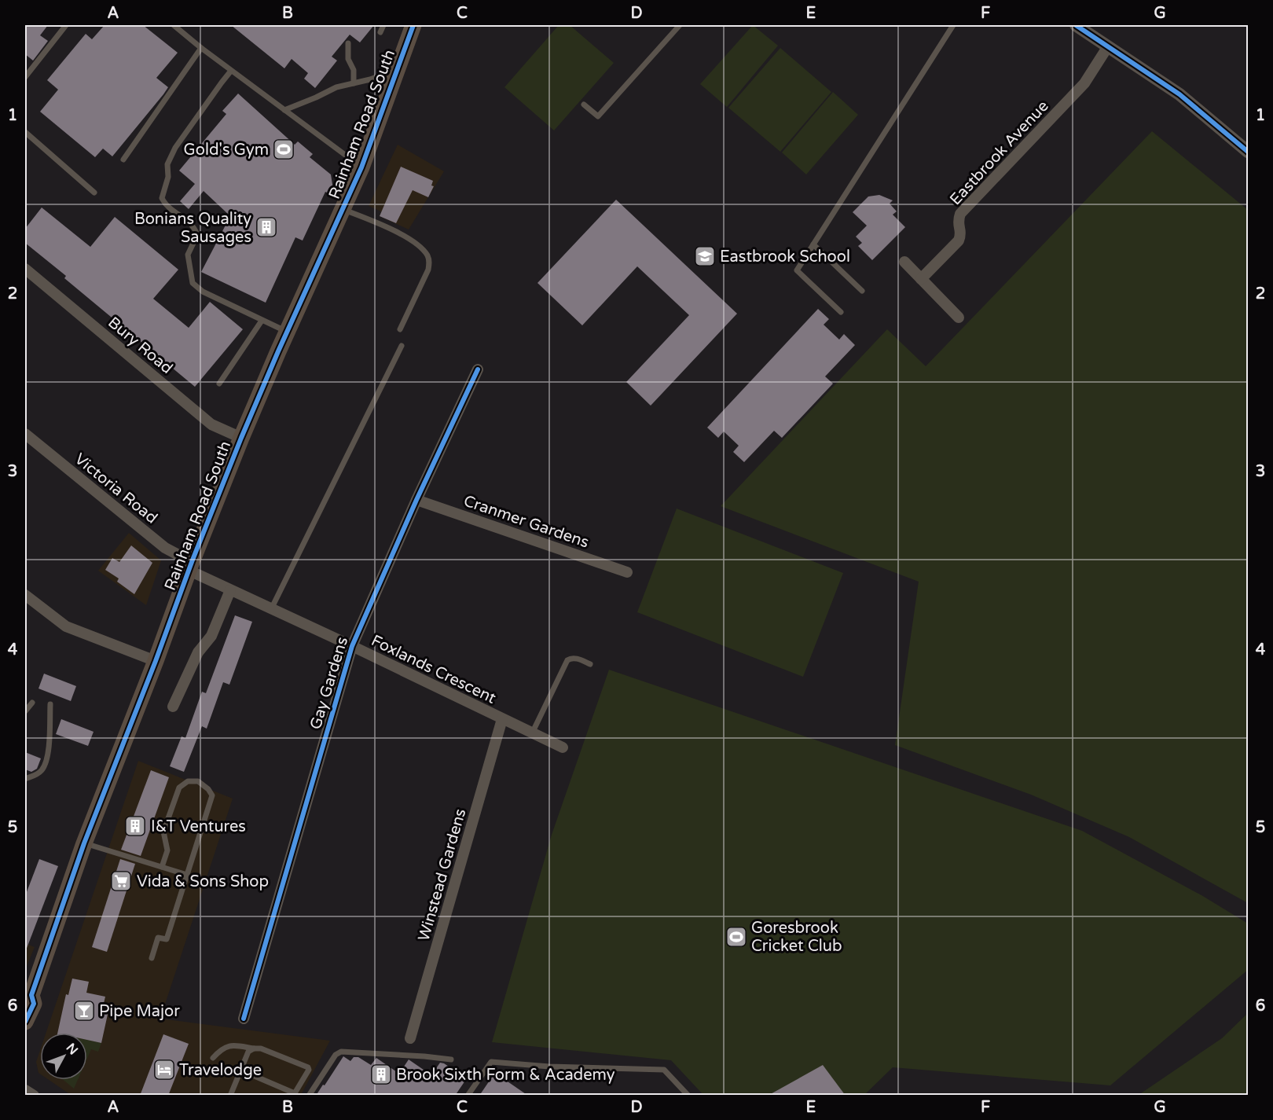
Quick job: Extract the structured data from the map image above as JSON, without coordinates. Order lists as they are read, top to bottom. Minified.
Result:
{"streets":{"main road":["Rainham Road South"],"street":["Eastbrook Avenue","Bury Road","Victoria Road","Cranmer Gardens","Foxlands Crescent","Gay Gardens","Winstead Gardens"]},"crossings":[["Rainham Road South","Bury Road"],["Rainham Road South","Victoria Road"],["Rainham Road South","Foxlands Crescent"],["Victoria Road","Foxlands Crescent"],["Cranmer Gardens","Gay Gardens"],["Foxlands Crescent","Gay Gardens"],["Foxlands Crescent","Winstead Gardens"]],"places":{"sports":["Gold's Gym","Goresbrook Cricket Club"],"building":["Bonians Quality Sausages","I&T Ventures","Brook Sixth Form & Academy"],"school or university":["Eastbrook School"],"supermarket":["Vida & Sons Shop"],"bar":["Pipe Major"],"hotel":["Travelodge"]},"north":"top right","grid":{"columns":["A","B","C","D","E","F","G"],"rows":["1","2","3","4","5","6"]}}
